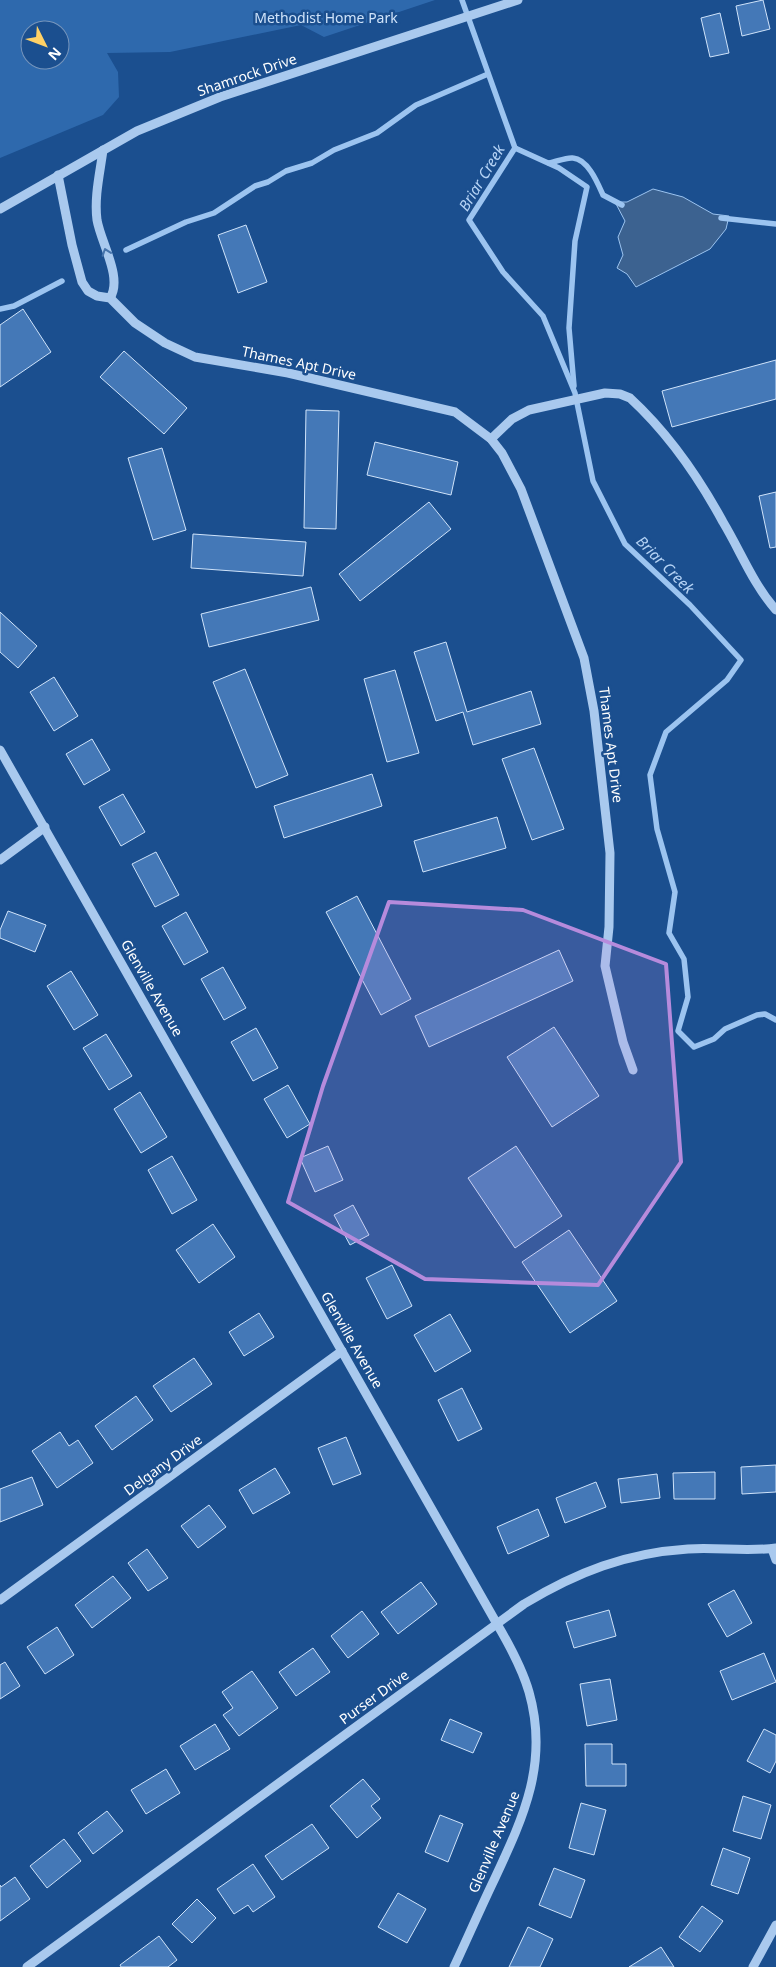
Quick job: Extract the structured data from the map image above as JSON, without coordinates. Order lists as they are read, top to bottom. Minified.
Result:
{"streets":{"street":["Shamrock Drive","Thames Apt Drive","Glenville Avenue","Delgany Drive","Purser Drive"]},"crossings":[["Shamrock Drive","Thames Apt Drive"],["Glenville Avenue","Delgany Drive"],["Glenville Avenue","Purser Drive"]],"water":["Briar Creek"],"parks":["Methodist Home Park"],"north":"bottom right"}
